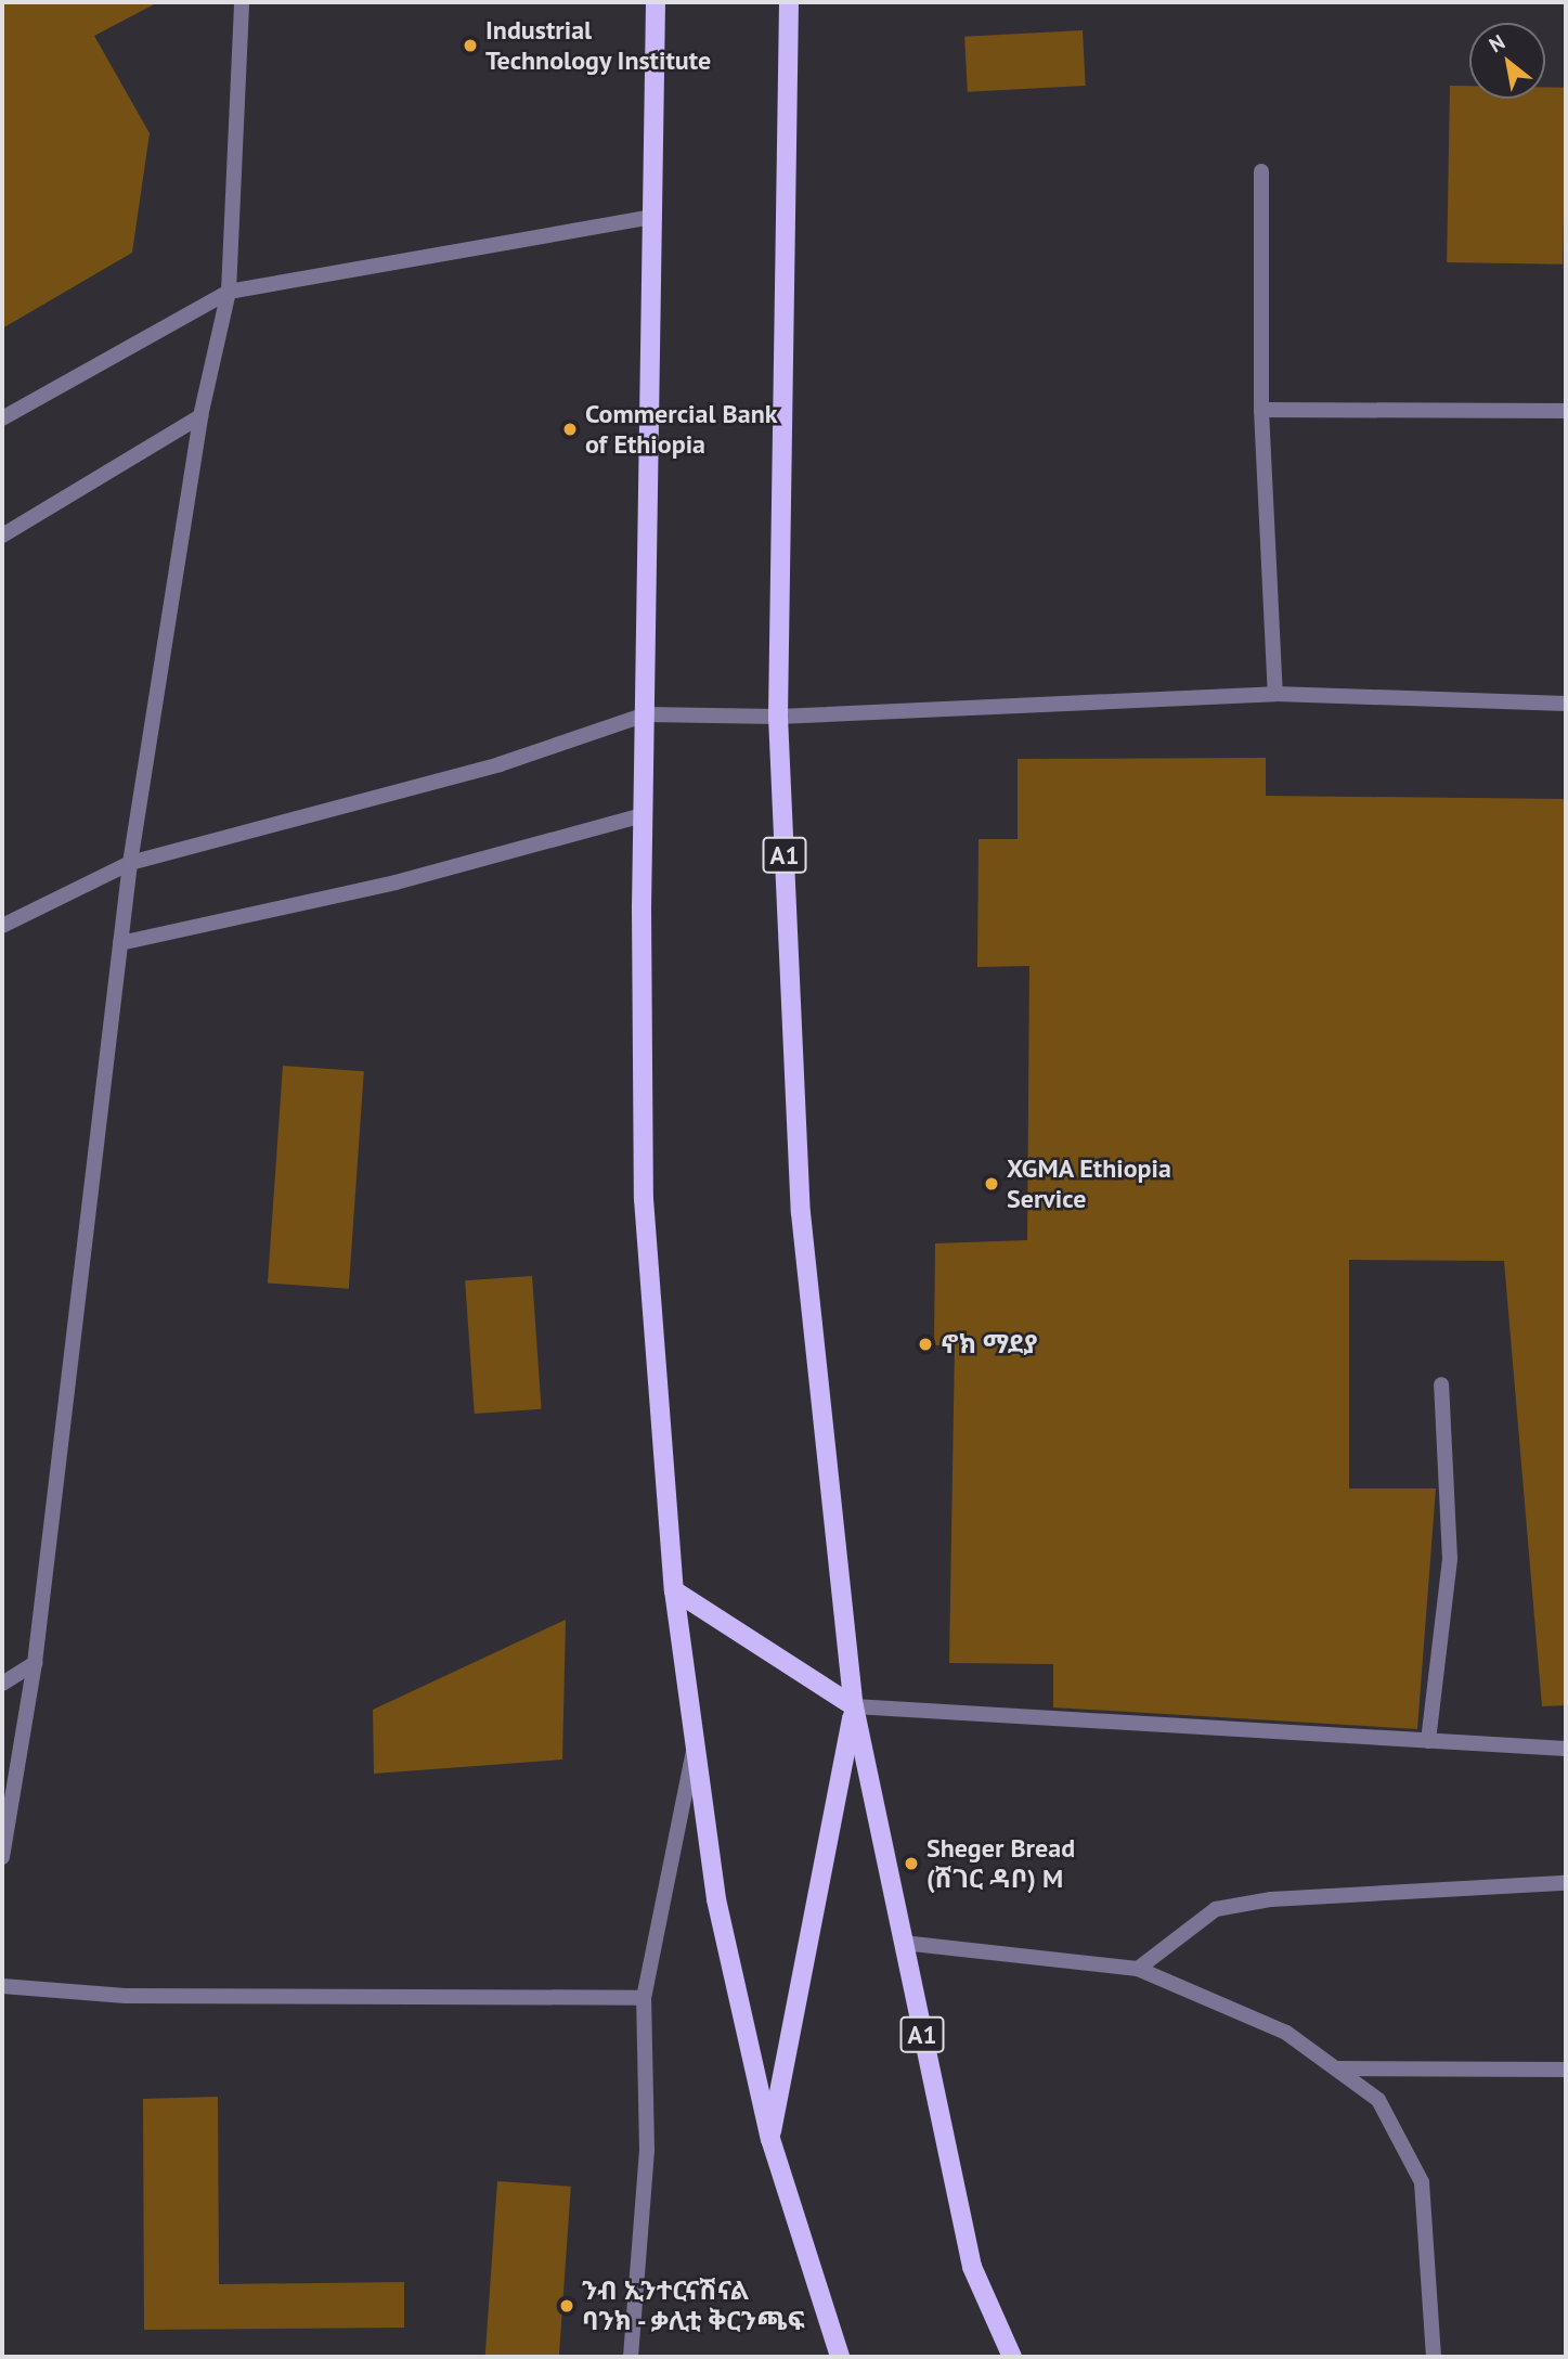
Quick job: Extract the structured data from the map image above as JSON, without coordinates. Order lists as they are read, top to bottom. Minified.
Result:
{"streets":{"main road":["A1"]},"places":["Industrial Technology Institute","Commercial Bank of Ethiopia","XGMA Ethiopia Service","ኖክ ማደያ","Sheger Bread (ሸገር ዳቦ) M","ንብ ኢንተርናሽናል ባንክ - ቃሊቲ ቅርንጫፍ"],"north":"top left"}
